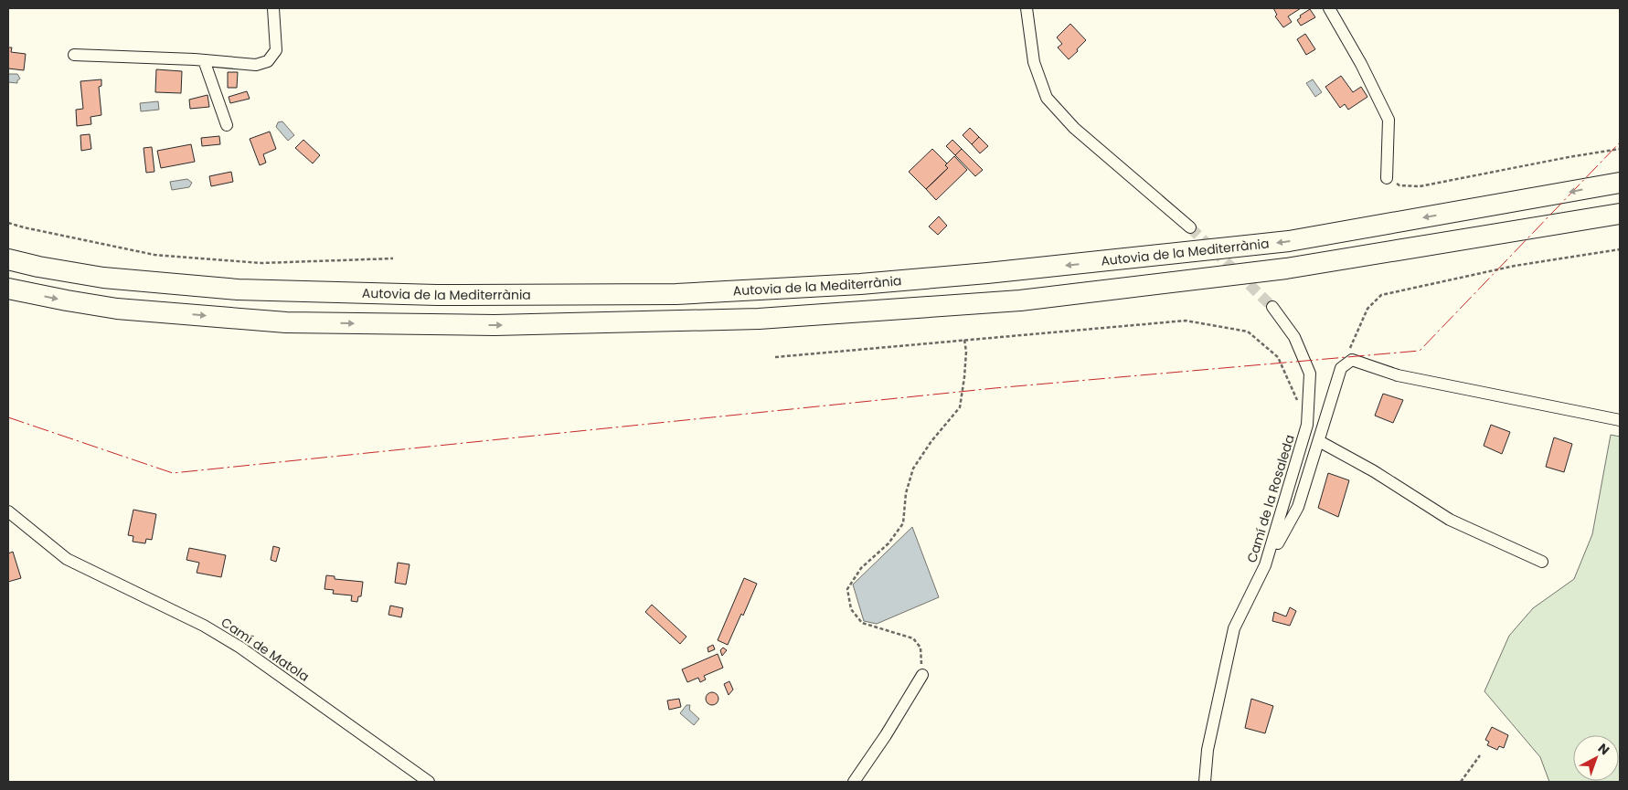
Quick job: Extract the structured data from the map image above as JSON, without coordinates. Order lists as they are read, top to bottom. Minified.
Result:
{"streets":{"highway":["Autovia de la Mediterrània"],"street":["Camí de la Rosaleda","Camí de Matola"]},"north":"top right"}
